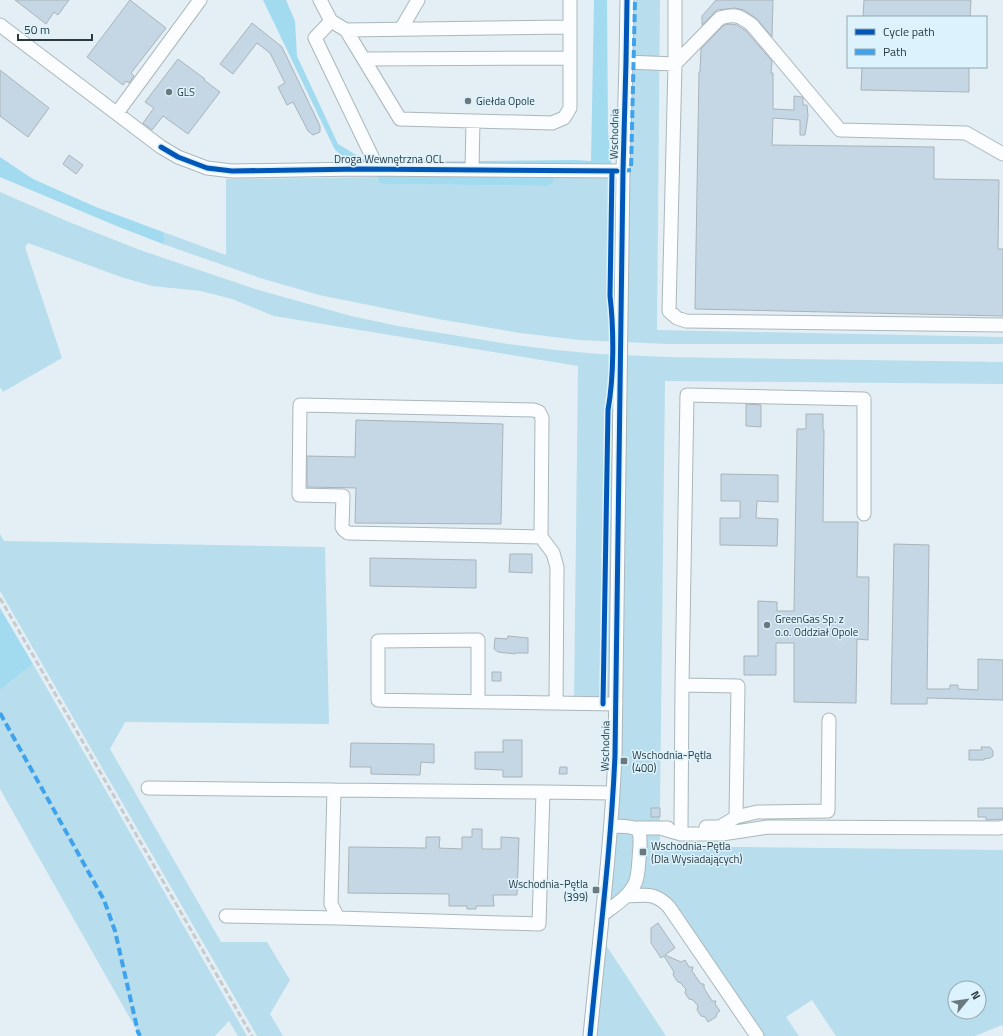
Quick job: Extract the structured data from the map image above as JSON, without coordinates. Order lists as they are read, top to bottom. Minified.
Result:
{"streets":{"street":["Wschodnia","Droga Wewnętrzna OCL"]},"crossings":[["Wschodnia","Droga Wewnętrzna OCL"]],"places":{"other":["GLS","Giełda Opole","GreenGas Sp. z o.o. Oddział Opole"],"transit":["Wschodnia-Pętla (400)","Wschodnia-Pętla (Dla Wysiadających)","Wschodnia-Pętla (399)"]},"legend":["Cycle path","Path"],"scale_bar":"50 m","north":"top right"}
